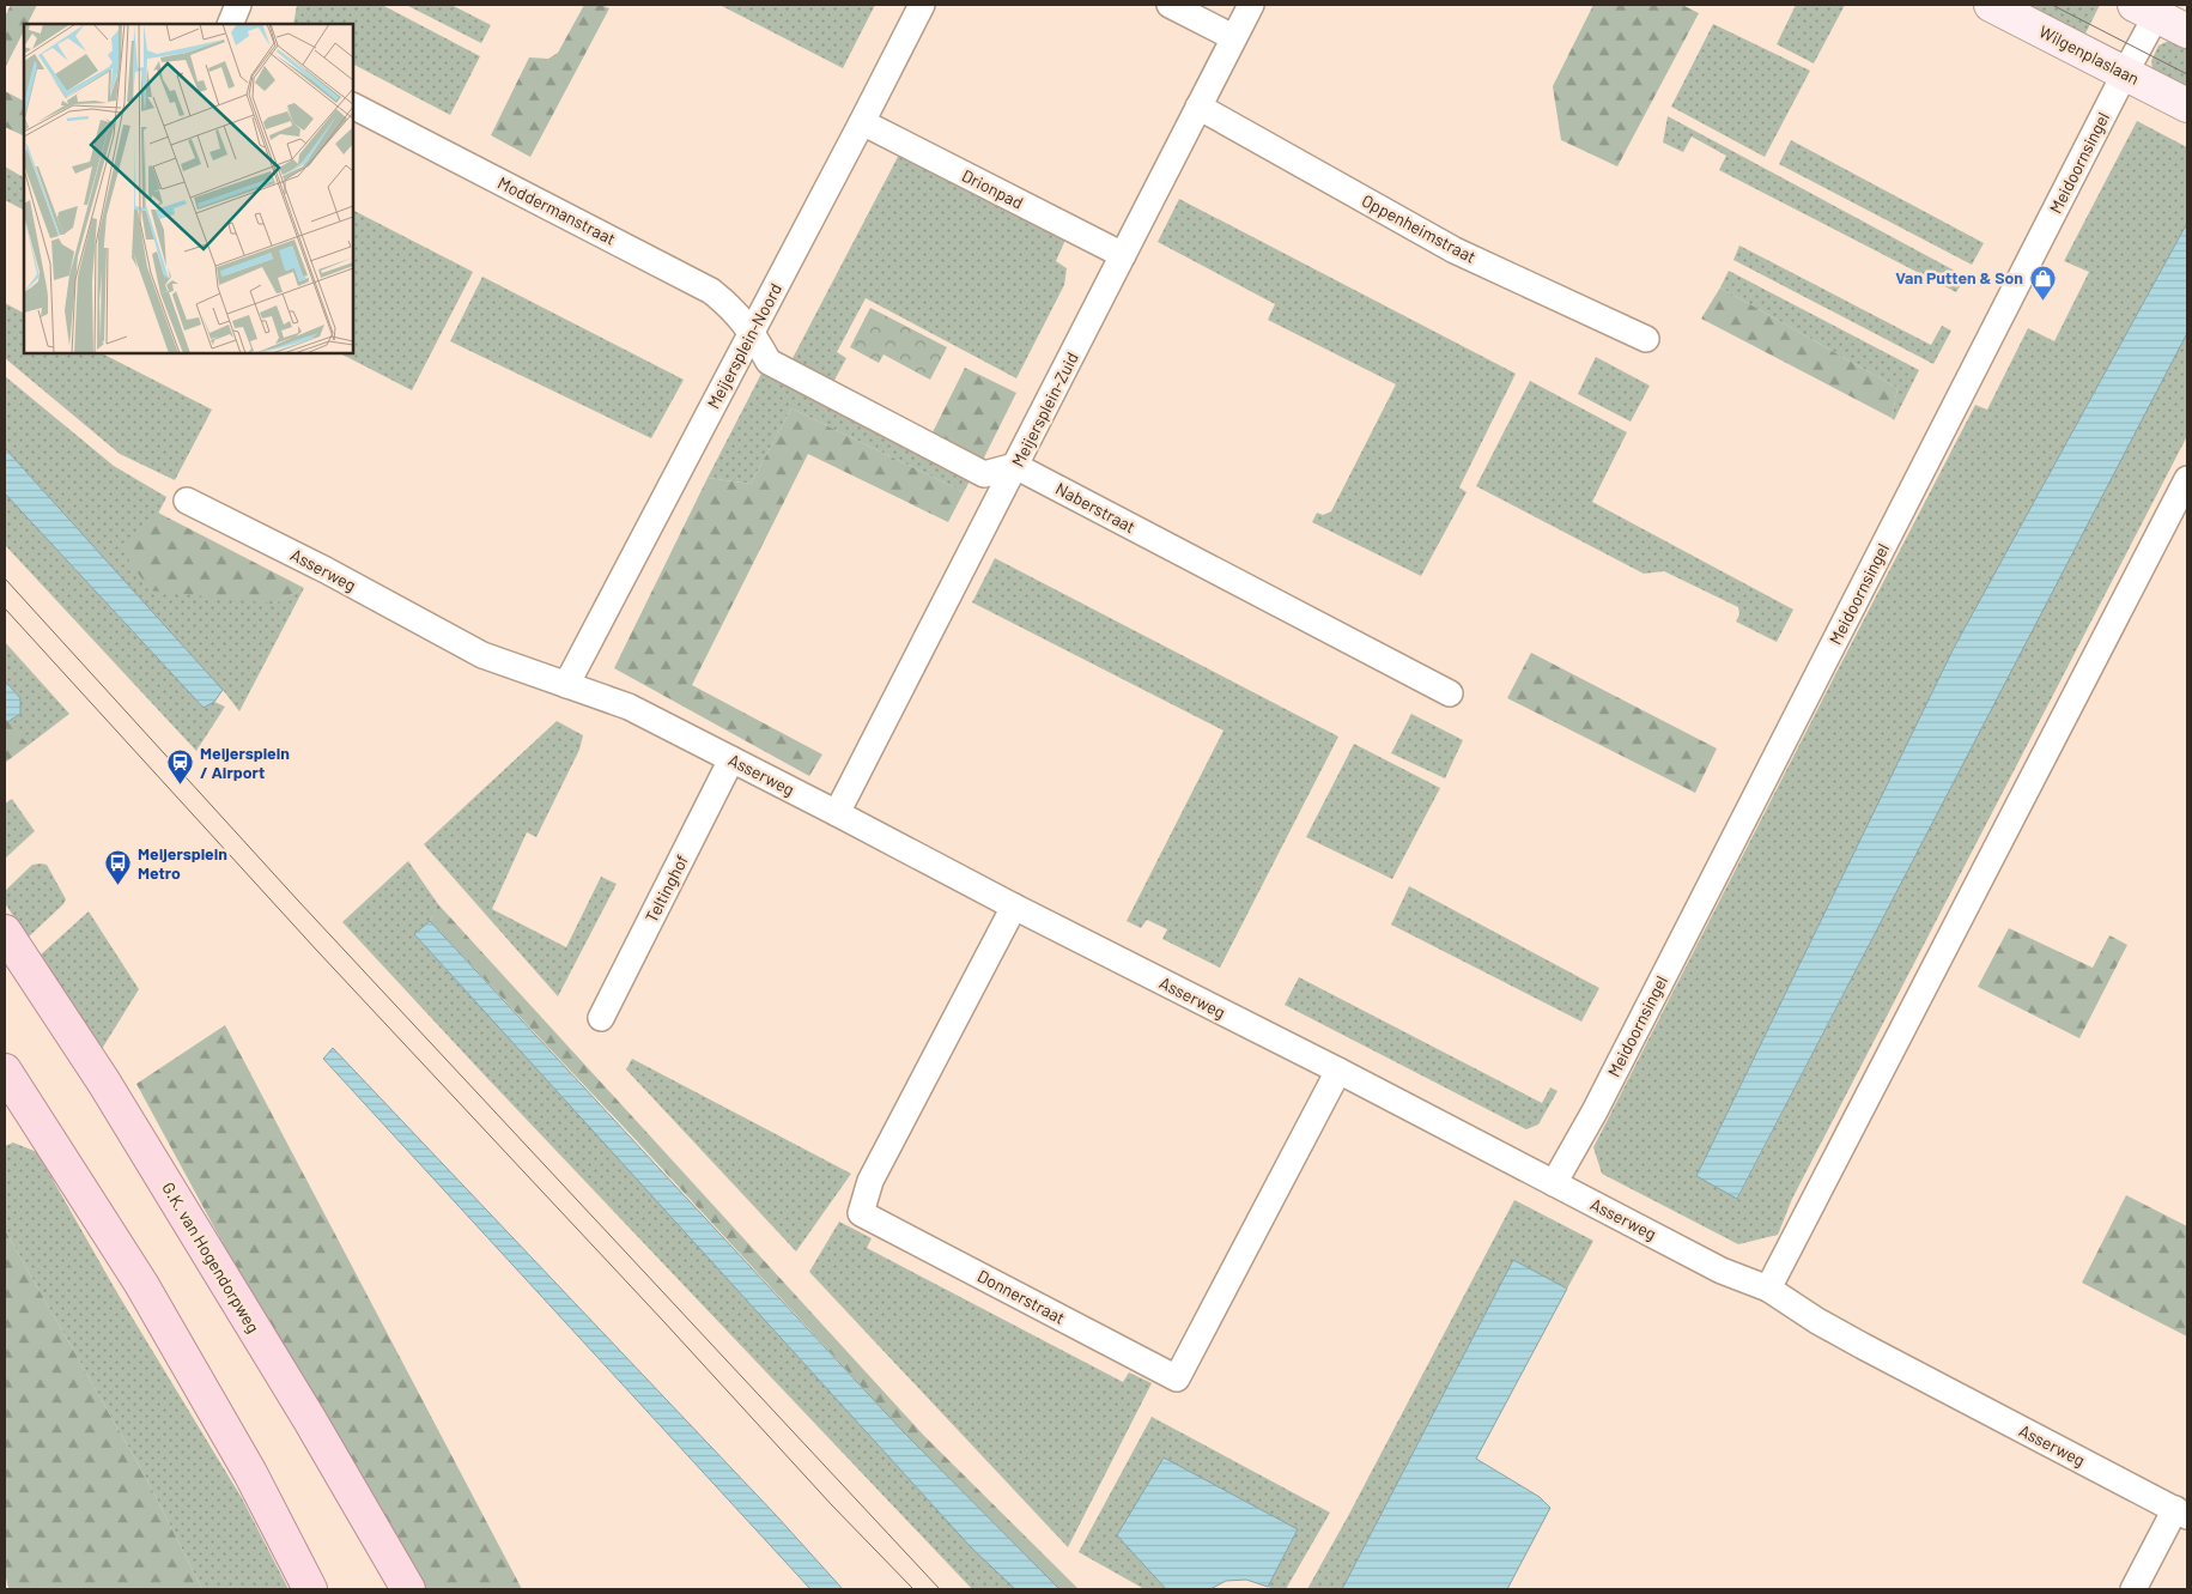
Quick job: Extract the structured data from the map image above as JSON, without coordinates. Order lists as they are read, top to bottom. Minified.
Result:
{"streets":{"main road":["G.K. van Hogendorpweg"],"street":["Wilgenplaslaan","Meidoornsingel","Drionpad","Moddermanstraat","Oppenheimstraat","Meijersplein-Noord","Meijersplein-Zuid","Naberstraat","Asserweg","Teltinghof","Donnerstraat"]},"crossings":[["Wilgenplaslaan","Meidoornsingel"],["Meidoornsingel","Asserweg"],["Drionpad","Meijersplein-Noord"],["Drionpad","Meijersplein-Zuid"],["Moddermanstraat","Meijersplein-Noord"],["Oppenheimstraat","Meijersplein-Zuid"],["Meijersplein-Noord","Asserweg"],["Meijersplein-Zuid","Naberstraat"],["Meijersplein-Zuid","Asserweg"],["Asserweg","Teltinghof"],["Asserweg","Donnerstraat"]],"places":{"shop":["Van Putten & Son"],"station":["Meijersplein / Airport"],"bus stop":["Meijersplein Metro"]}}
